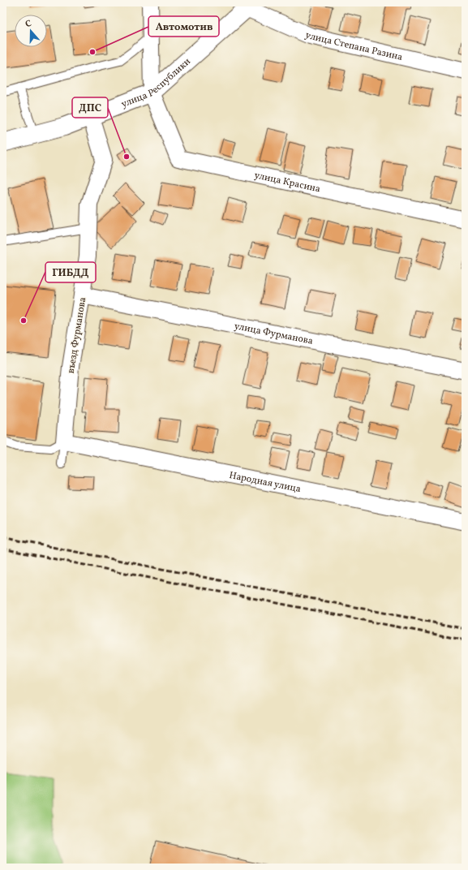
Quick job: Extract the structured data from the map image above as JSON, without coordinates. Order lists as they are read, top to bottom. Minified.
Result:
{"streets":{"main road":["улица Республики"],"street":["улица Степана Разина","улица Красина","улица Фурманова","въезд Фурманова","Народная улица"]},"crossings":[["улица Степана Разина","улица Республики"],["улица Республики","улица Красина"],["улица Республики","въезд Фурманова"],["улица Фурманова","въезд Фурманова"],["въезд Фурманова","Народная улица"]],"places":["Автомотив","ДПС","ГИБДД"],"north":"top"}
